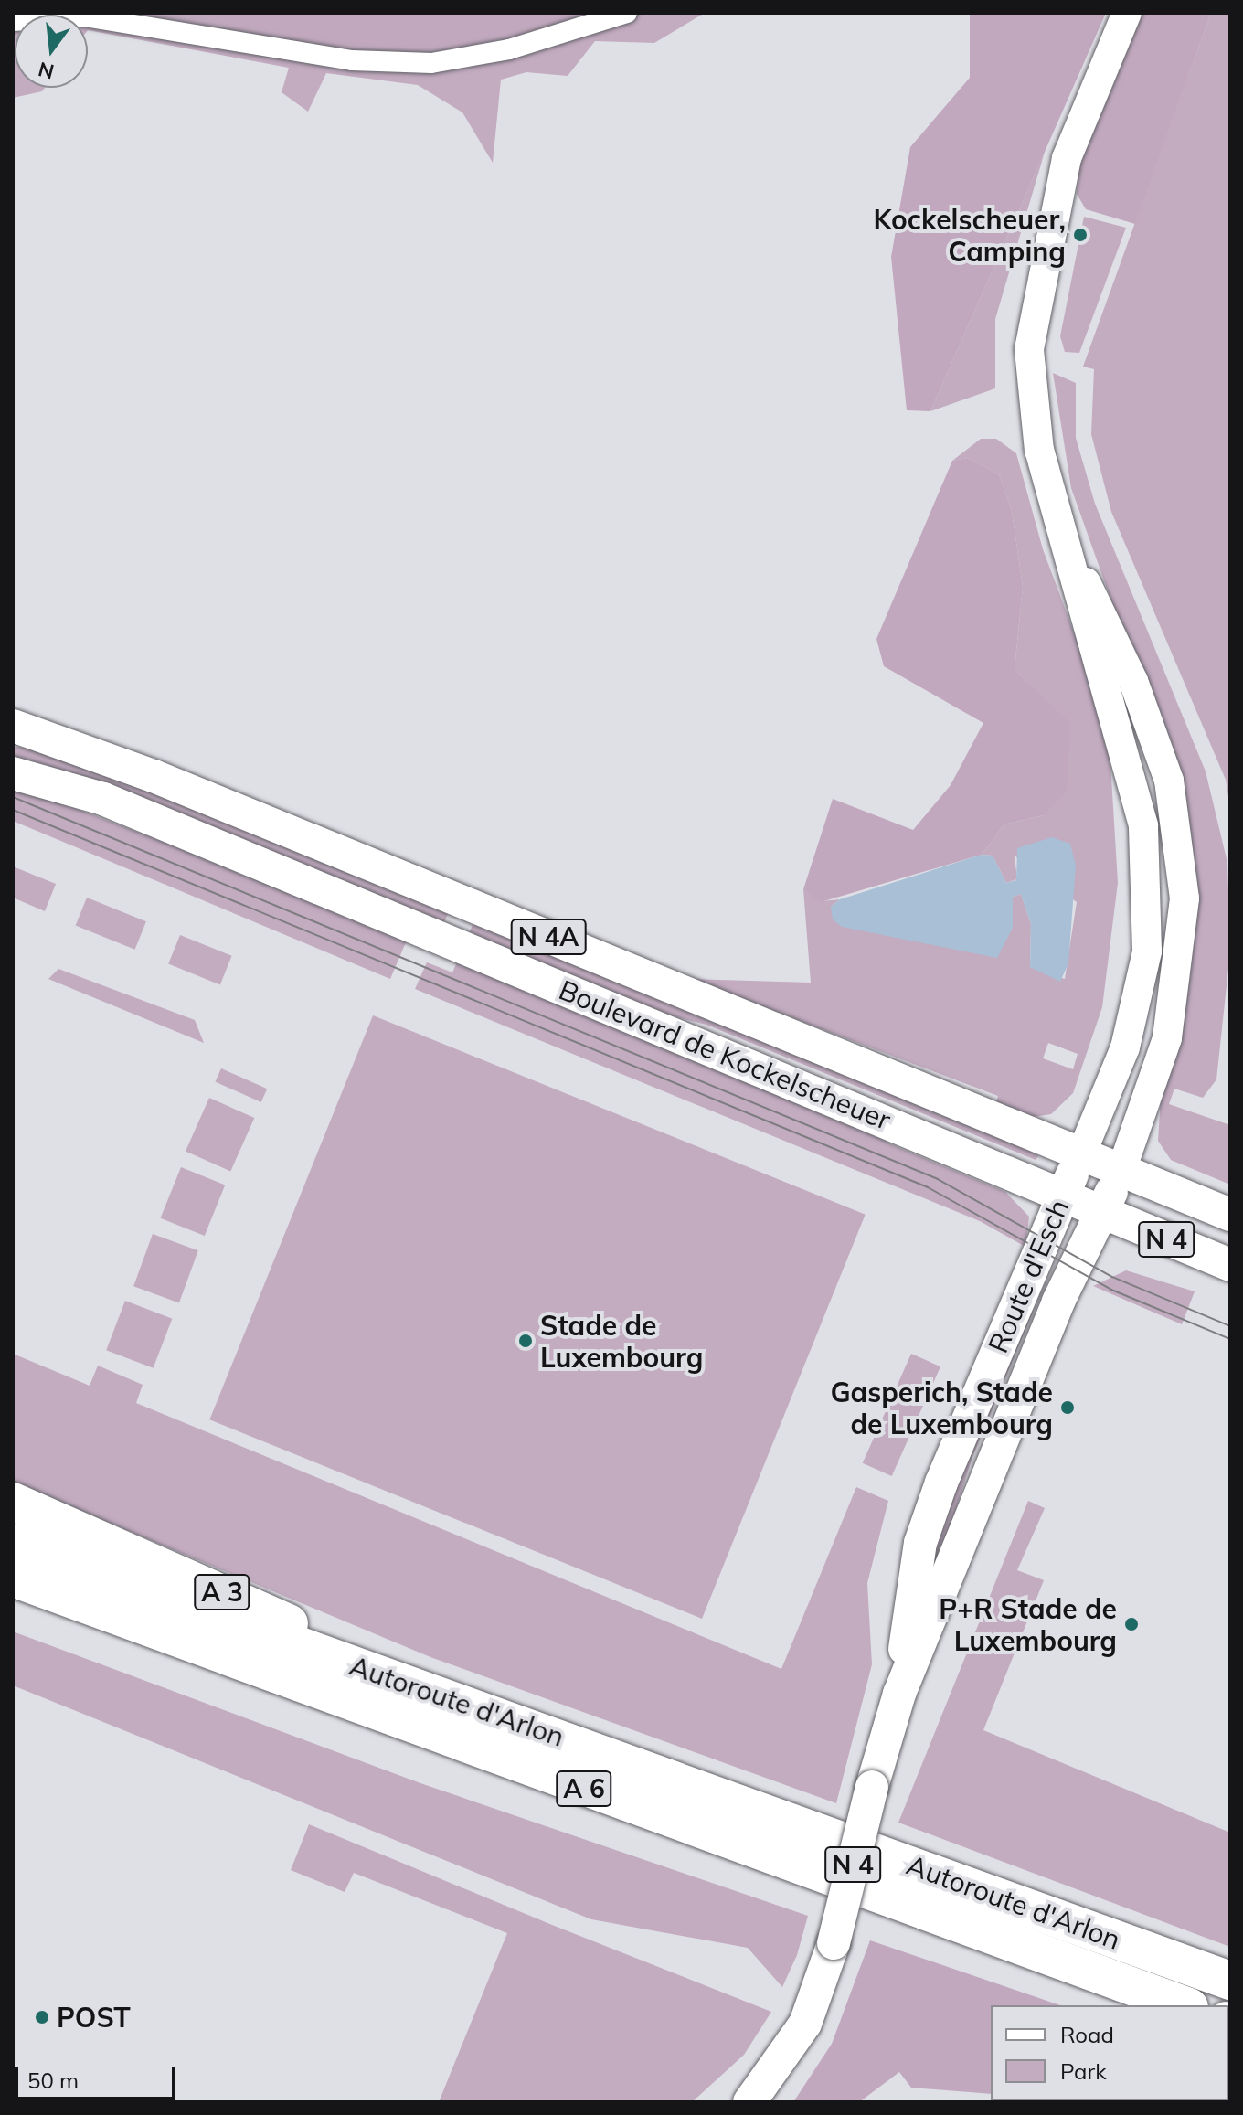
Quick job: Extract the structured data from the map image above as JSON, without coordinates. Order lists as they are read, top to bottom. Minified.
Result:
{"streets":{"highway":["A 3","Autoroute d'Arlon","A 6"],"main road":["N 4A","Boulevard de Kockelscheuer","N 4","Route d'Esch"]},"crossings":[["Boulevard de Kockelscheuer","Route d'Esch"],["A 3","Autoroute d'Arlon"]],"places":["Kockelscheuer, Camping","Stade de Luxembourg","Gasperich, Stade de Luxembourg","P+R Stade de Luxembourg","POST"],"legend":["Road","Park"],"scale_bar":"50 m","north":"bottom"}
